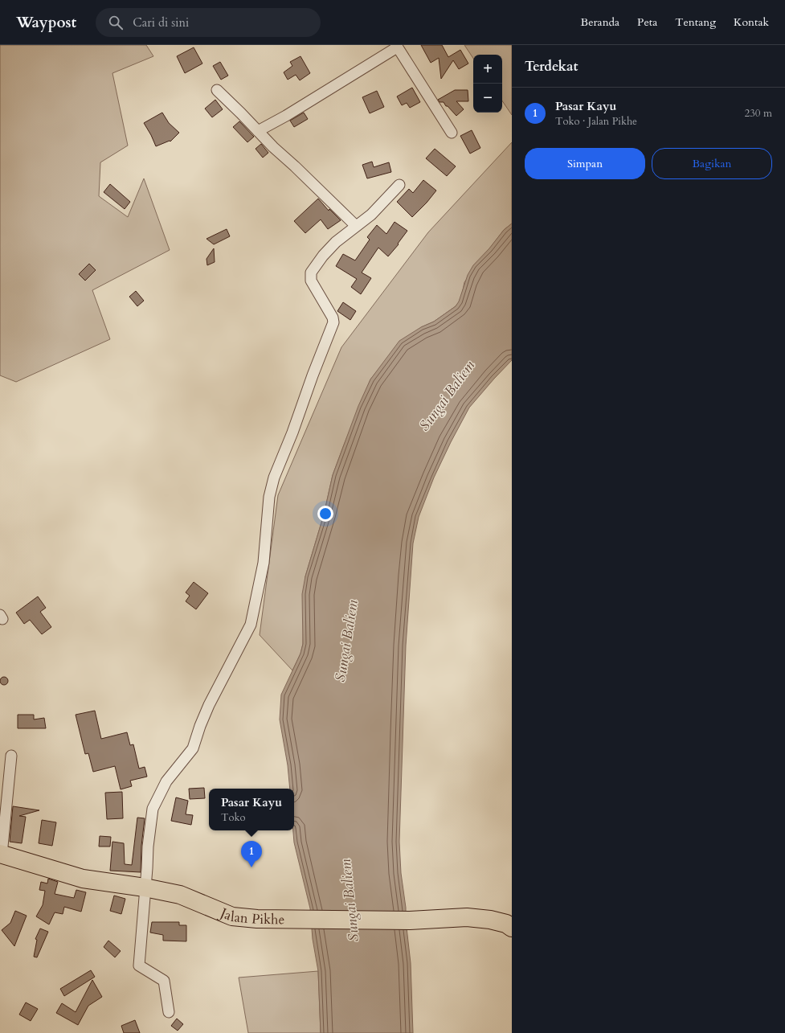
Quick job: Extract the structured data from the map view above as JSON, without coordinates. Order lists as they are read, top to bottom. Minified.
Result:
{"streets":{"highway":["Jalan Pikhe"]},"water":["Sungai Baliem"],"page":{"header":"Waypost","search":"Cari di sini","nav":["Beranda","Peta","Tentang","Kontak"],"heading":"Terdekat","map_buttons":["+","−"],"list":[{"mark":"1","name":"Pasar Kayu","note":"Toko · Jalan Pikhe","value":"230 m"}],"buttons":["Simpan","Bagikan"],"popup":["Pasar Kayu","Toko"],"pins":"1"}}
